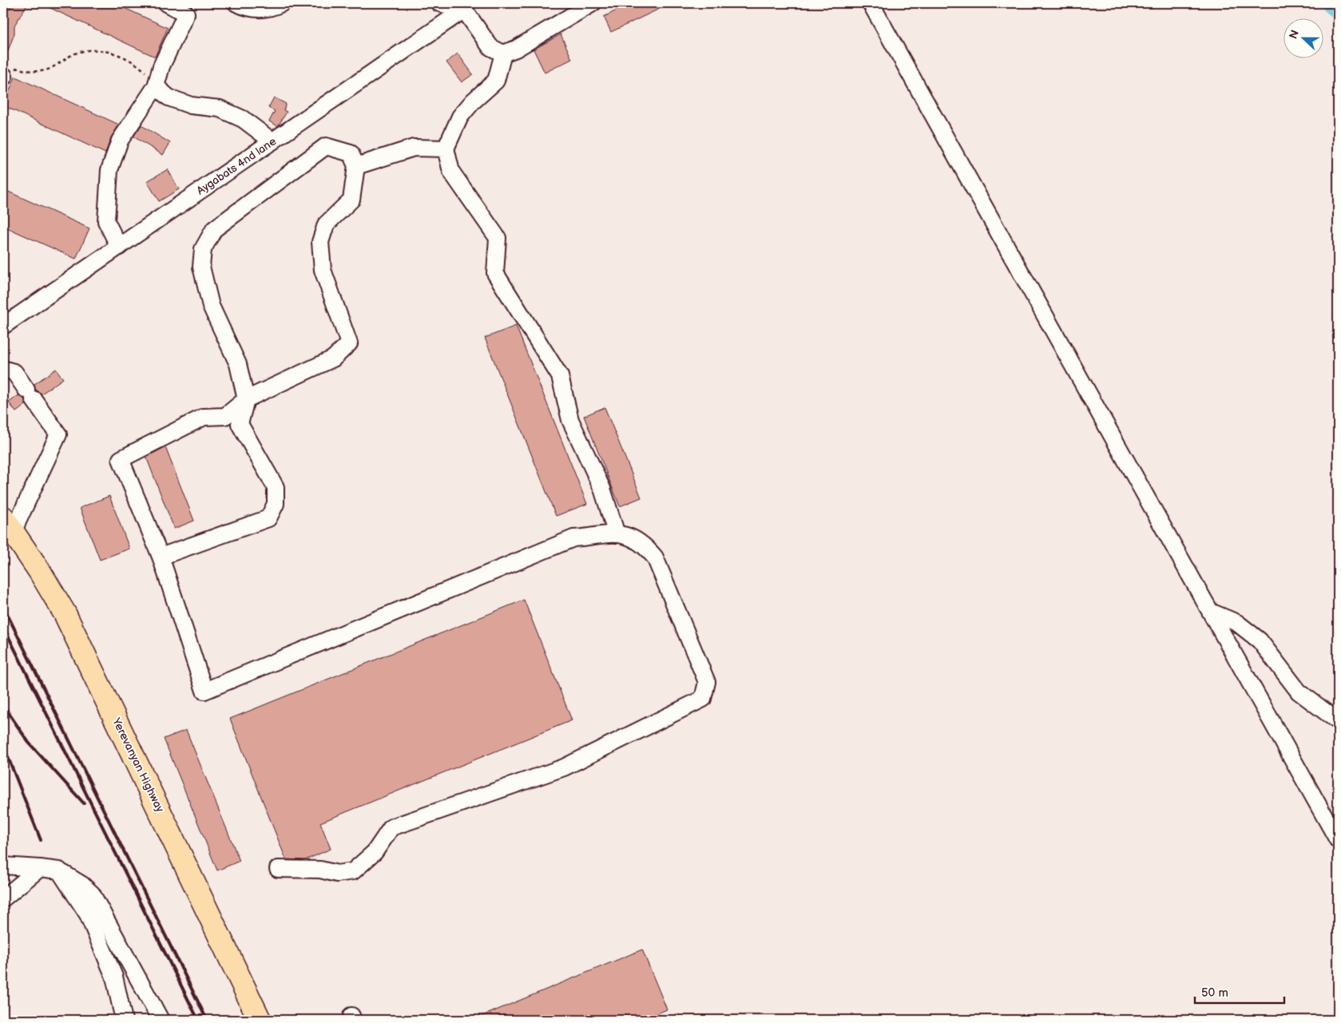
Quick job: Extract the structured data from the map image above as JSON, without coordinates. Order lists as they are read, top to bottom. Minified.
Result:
{"streets":{"highway":["Yerevanyan Highway"],"street":["Aygabats 4nd lane"]},"scale_bar":"50 m","north":"left"}
